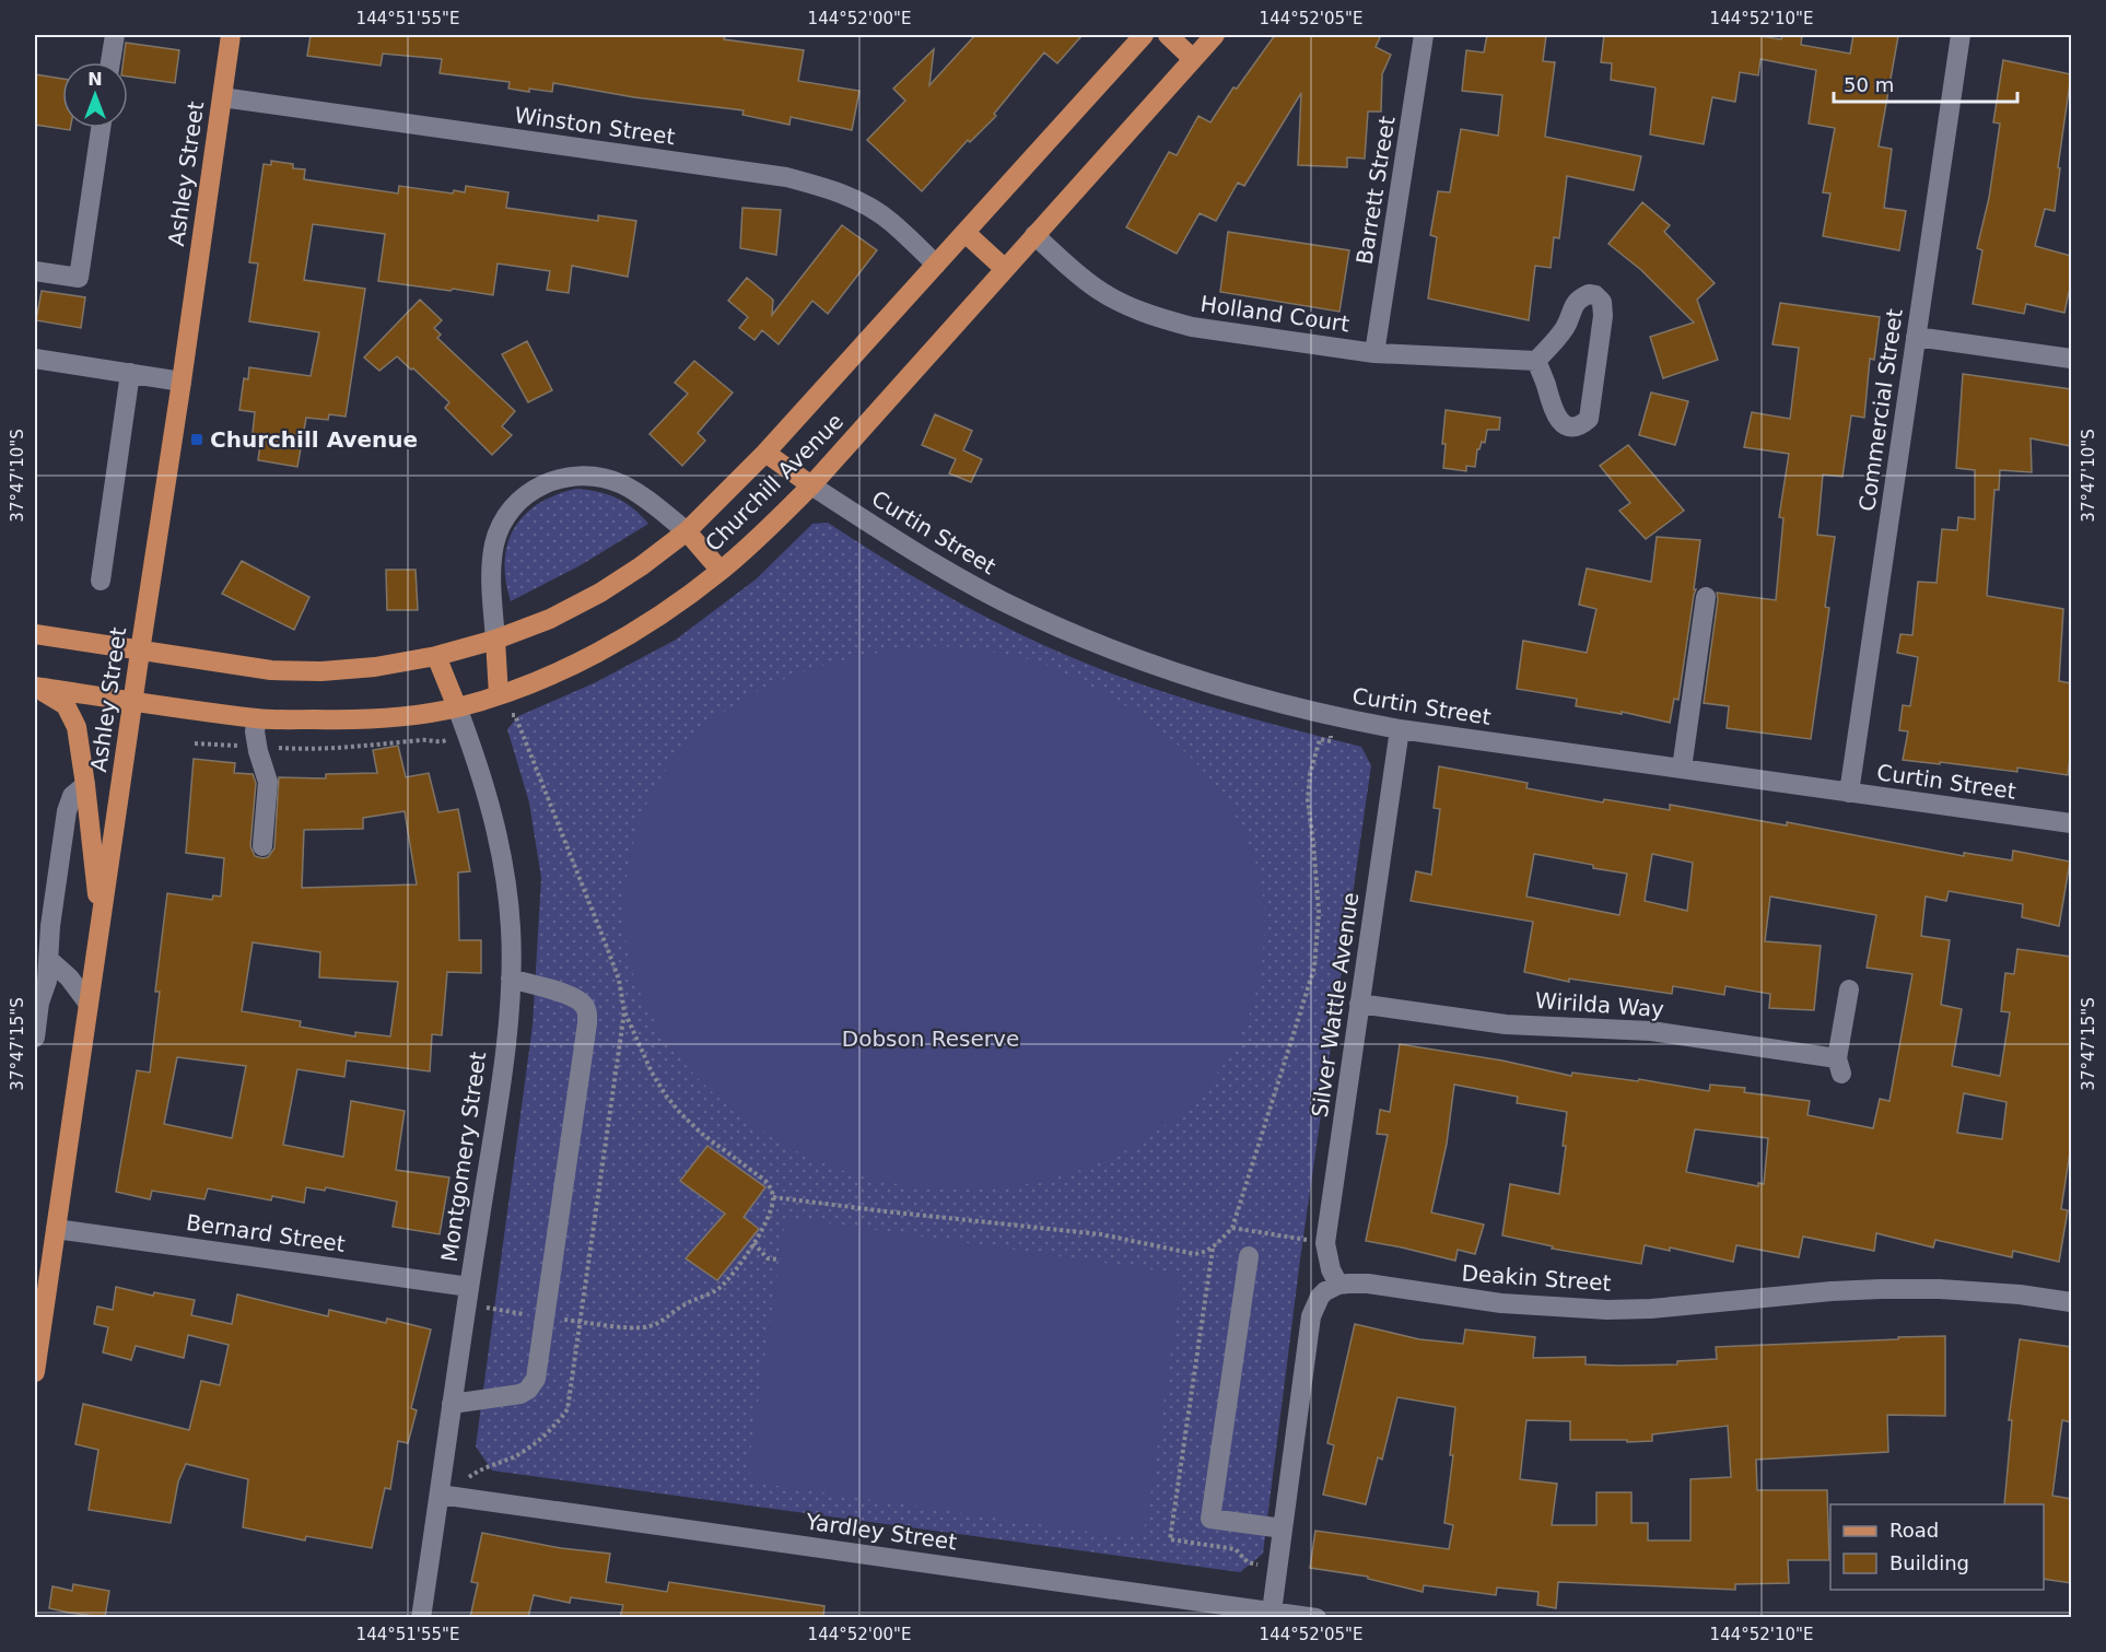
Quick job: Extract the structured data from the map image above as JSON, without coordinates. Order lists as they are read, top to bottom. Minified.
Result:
{"streets":{"main road":["Ashley Street","Churchill Avenue"],"street":["Winston Street","Barrett Street","Holland Court","Commercial Street","Curtin Street","Silver Wattle Avenue","Wirilda Way","Montgomery Street","Bernard Street","Deakin Street","Yardley Street"]},"crossings":[["Winston Street","Ashley Street"],["Winston Street","Churchill Avenue"],["Ashley Street","Churchill Avenue"],["Ashley Street","Bernard Street"],["Barrett Street","Holland Court"],["Holland Court","Churchill Avenue"],["Commercial Street","Curtin Street"],["Churchill Avenue","Curtin Street"],["Churchill Avenue","Montgomery Street"],["Curtin Street","Silver Wattle Avenue"],["Silver Wattle Avenue","Wirilda Way"],["Silver Wattle Avenue","Deakin Street"],["Montgomery Street","Bernard Street"],["Montgomery Street","Yardley Street"]],"parks":["Dobson Reserve"],"places":{"transit":["Churchill Avenue"]},"legend":["Road","Building"],"scale_bar":"50 m","north":"top","coordinates":["144°51'55\"E","144°52'00\"E","144°52'05\"E","144°52'10\"E","37°47'10\"S","37°47'15\"S"]}
